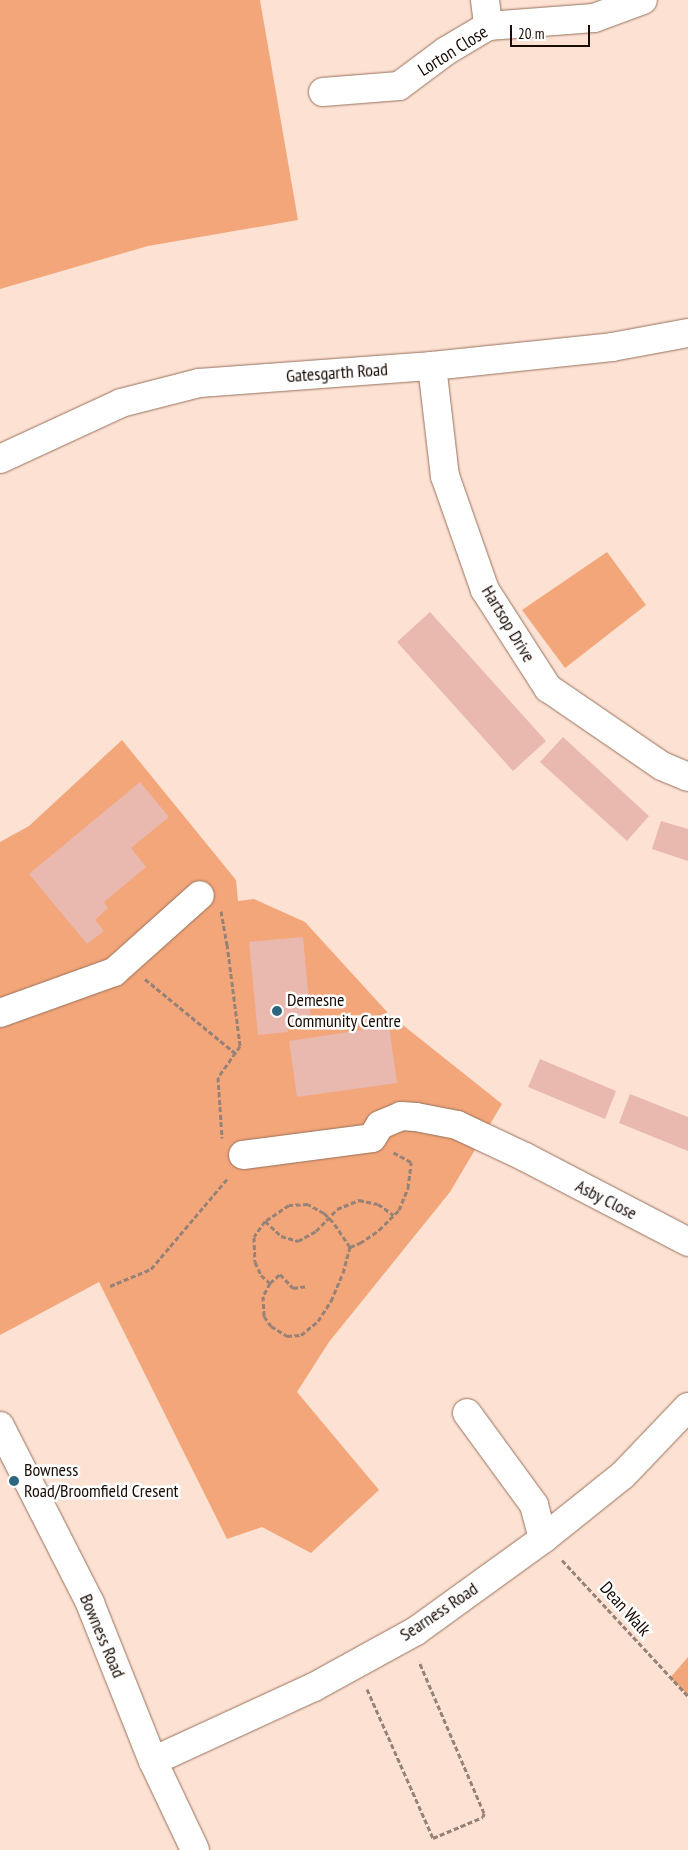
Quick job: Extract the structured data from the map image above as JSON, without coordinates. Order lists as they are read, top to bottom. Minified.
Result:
{"streets":{"street":["Lorton Close","Gatesgarth Road","Hartsop Drive","Asby Close","Searness Road","Bowness Road"],"path":["Dean Walk"]},"crossings":[["Gatesgarth Road","Hartsop Drive"],["Dean Walk","Searness Road"],["Searness Road","Bowness Road"]],"places":["Demesne Community Centre","Bowness Road/Broomfield Cresent"],"scale_bar":"20 m"}
